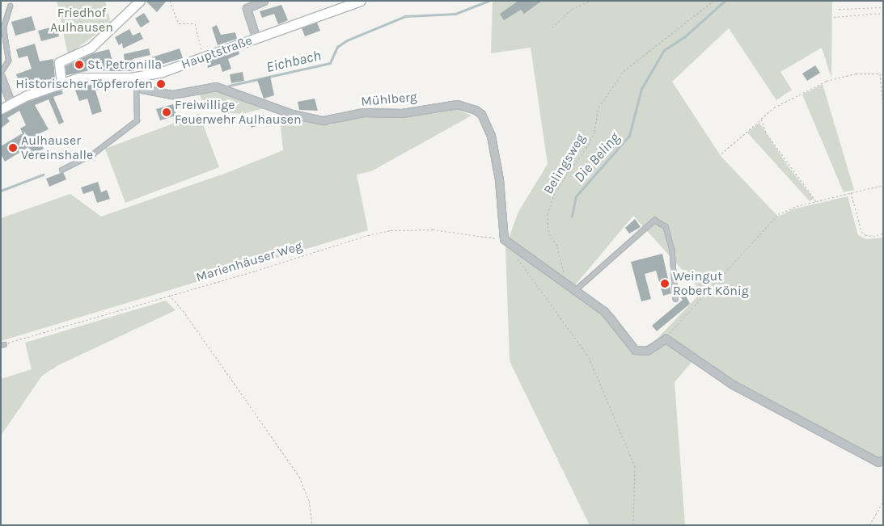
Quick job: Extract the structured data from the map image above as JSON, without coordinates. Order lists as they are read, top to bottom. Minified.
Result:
{"streets":{"main road":["Hauptstraße"],"street":["Mühlberg"],"path":["Belingsweg","Marienhäuser Weg"]},"crossings":[["Hauptstraße","Mühlberg"],["Mühlberg","Marienhäuser Weg"]],"water":["Eichbach","Die Beling"],"parks":["Friedhof Aulhausen"],"places":["St. Petronilla","Historischer Töpferofen","Freiwillige Feuerwehr Aulhausen","Aulhauser Vereinshalle","Weingut Robert König"]}
